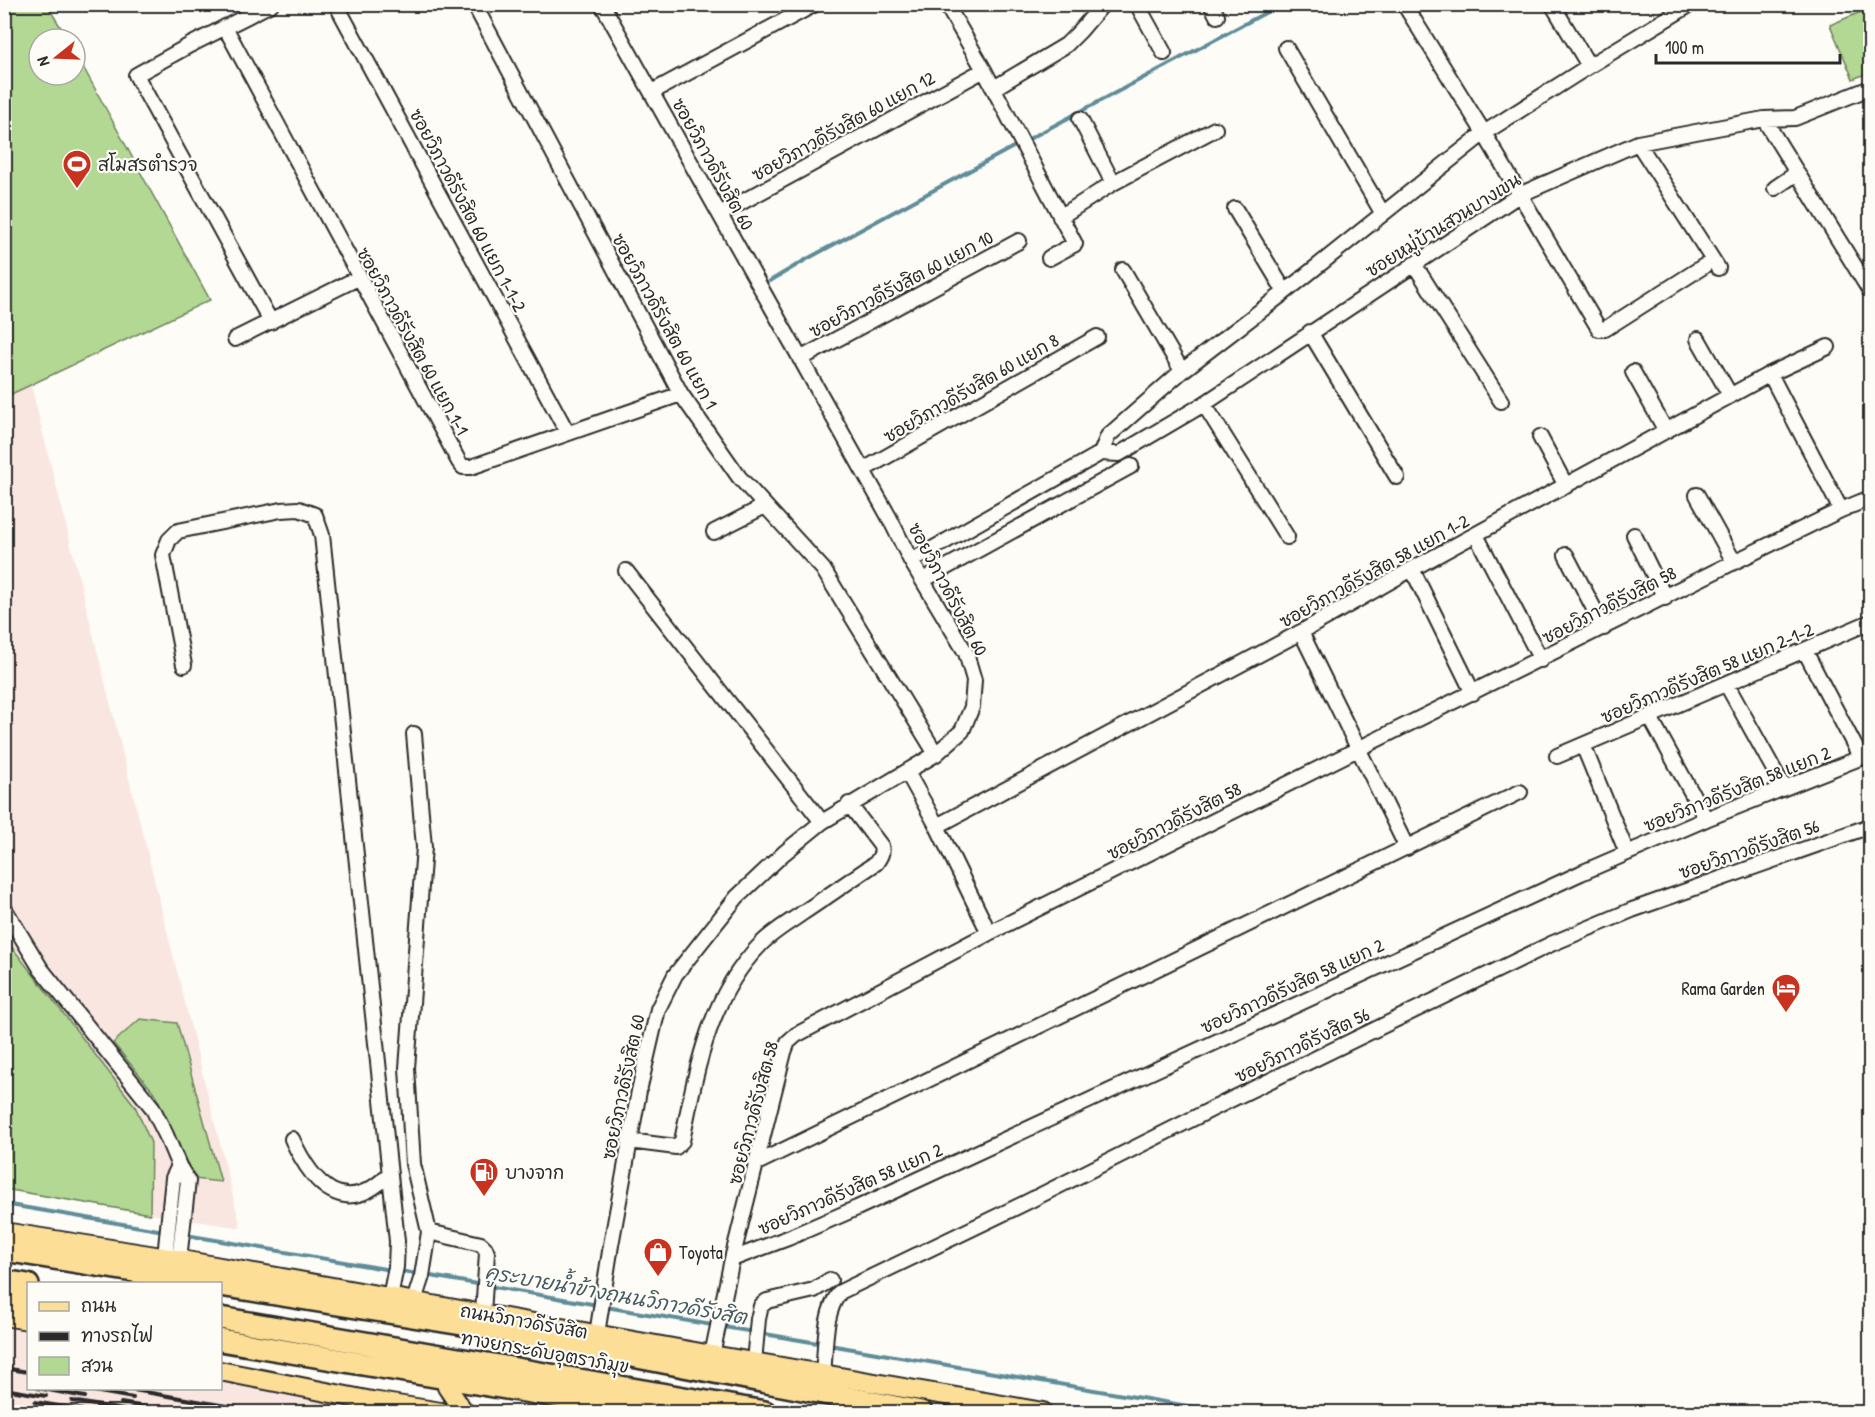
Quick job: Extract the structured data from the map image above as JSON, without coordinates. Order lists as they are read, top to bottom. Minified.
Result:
{"streets":{"highway":["ถนนวิภาวดีรังสิต","ทางยกระดับอุตราภิมุข"],"street":["ซอยวิภาวดีรังสิต 60 แยก 12","ซอยวิภาวดีรังสิต 60","ซอยวิภาวดีรังสิต 60 แยก 1-1-2","ซอยหมู่บ้านสวนบางเขน","ซอยวิภาวดีรังสิต 60 แยก 10","ซอยวิภาวดีรังสิต 60 แยก 1","ซอยวิภาวดีรังสิต 60 แยก 1-1","ซอยวิภาวดีรังสิต 60 แยก 8","ซอยวิภาวดีรังสิต 58 แยก 1-2","ซอยวิภาวดีรังสิต 58","ซอยวิภาวดีรังสิต 58 แยก 2-1-2","ซอยวิภาวดีรังสิต 58 แยก 2","ซอยวิภาวดีรังสิต 56"]},"crossings":[["ซอยวิภาวดีรังสิต 60 แยก 12","ซอยวิภาวดีรังสิต 60"],["ซอยวิภาวดีรังสิต 60","ซอยหมู่บ้านสวนบางเขน"],["ซอยวิภาวดีรังสิต 60","ซอยวิภาวดีรังสิต 60 แยก 10"],["ซอยวิภาวดีรังสิต 60","ซอยวิภาวดีรังสิต 60 แยก 1"],["ซอยวิภาวดีรังสิต 60","ซอยวิภาวดีรังสิต 60 แยก 8"],["ซอยวิภาวดีรังสิต 60","ถนนวิภาวดีรังสิต"],["ซอยวิภาวดีรังสิต 60 แยก 1-1-2","ซอยวิภาวดีรังสิต 60 แยก 1-1"],["ซอยวิภาวดีรังสิต 60 แยก 1","ซอยวิภาวดีรังสิต 60 แยก 1-1"],["ซอยวิภาวดีรังสิต 58","ซอยวิภาวดีรังสิต 58 แยก 2"],["ซอยวิภาวดีรังสิต 58","ถนนวิภาวดีรังสิต"],["ซอยวิภาวดีรังสิต 56","ถนนวิภาวดีรังสิต"]],"water":["คูระบายน้ำข้างถนนวิภาวดีรังสิต"],"places":{"sports":["สโมสรตำรวจ"],"hotel":["Rama Garden"],"fuel station":["บางจาก"],"shop":["Toyota"]},"legend":["ถนน","ทางรถไฟ","สวน"],"scale_bar":"100 m","north":"left"}
